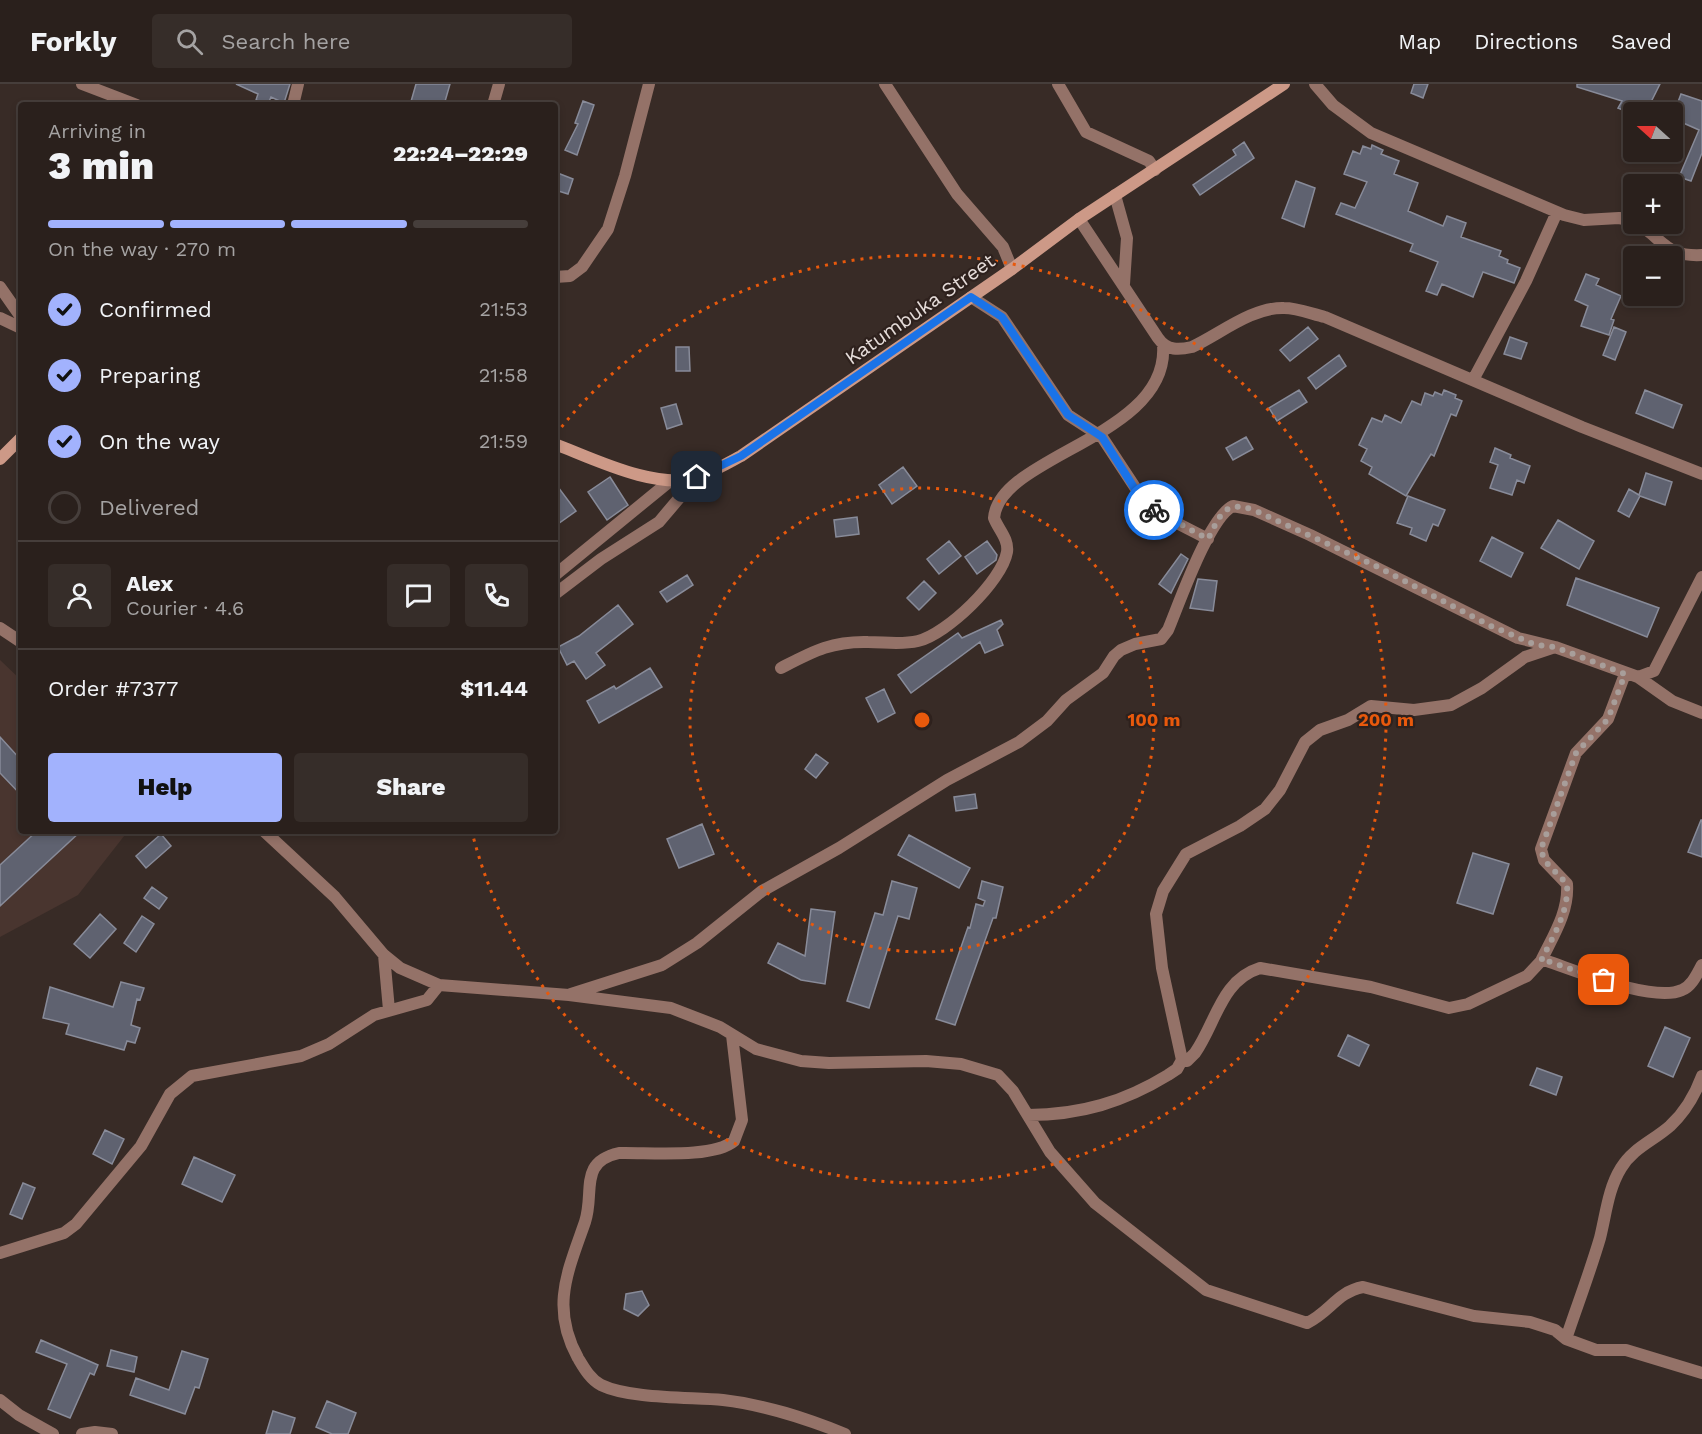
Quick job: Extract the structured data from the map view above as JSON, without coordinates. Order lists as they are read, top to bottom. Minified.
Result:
{"streets":{"main road":["Katumbuka Street"]},"north":"left","page":{"header":"Forkly","search":"Search here","nav":["Map","Directions","Saved"],"map_buttons":["+","−"],"heading":["3 min","Arriving in","22:24–22:29"],"panel":["Alex","Courier · 4.6","Order #7377","$11.44"],"bar":"On the way · 270 m","list":[["Confirmed","21:53"],["Preparing","21:58"],["On the way","21:59"],"Delivered"],"buttons":["Help","Share"]},"rings":["100 m","200 m"]}
